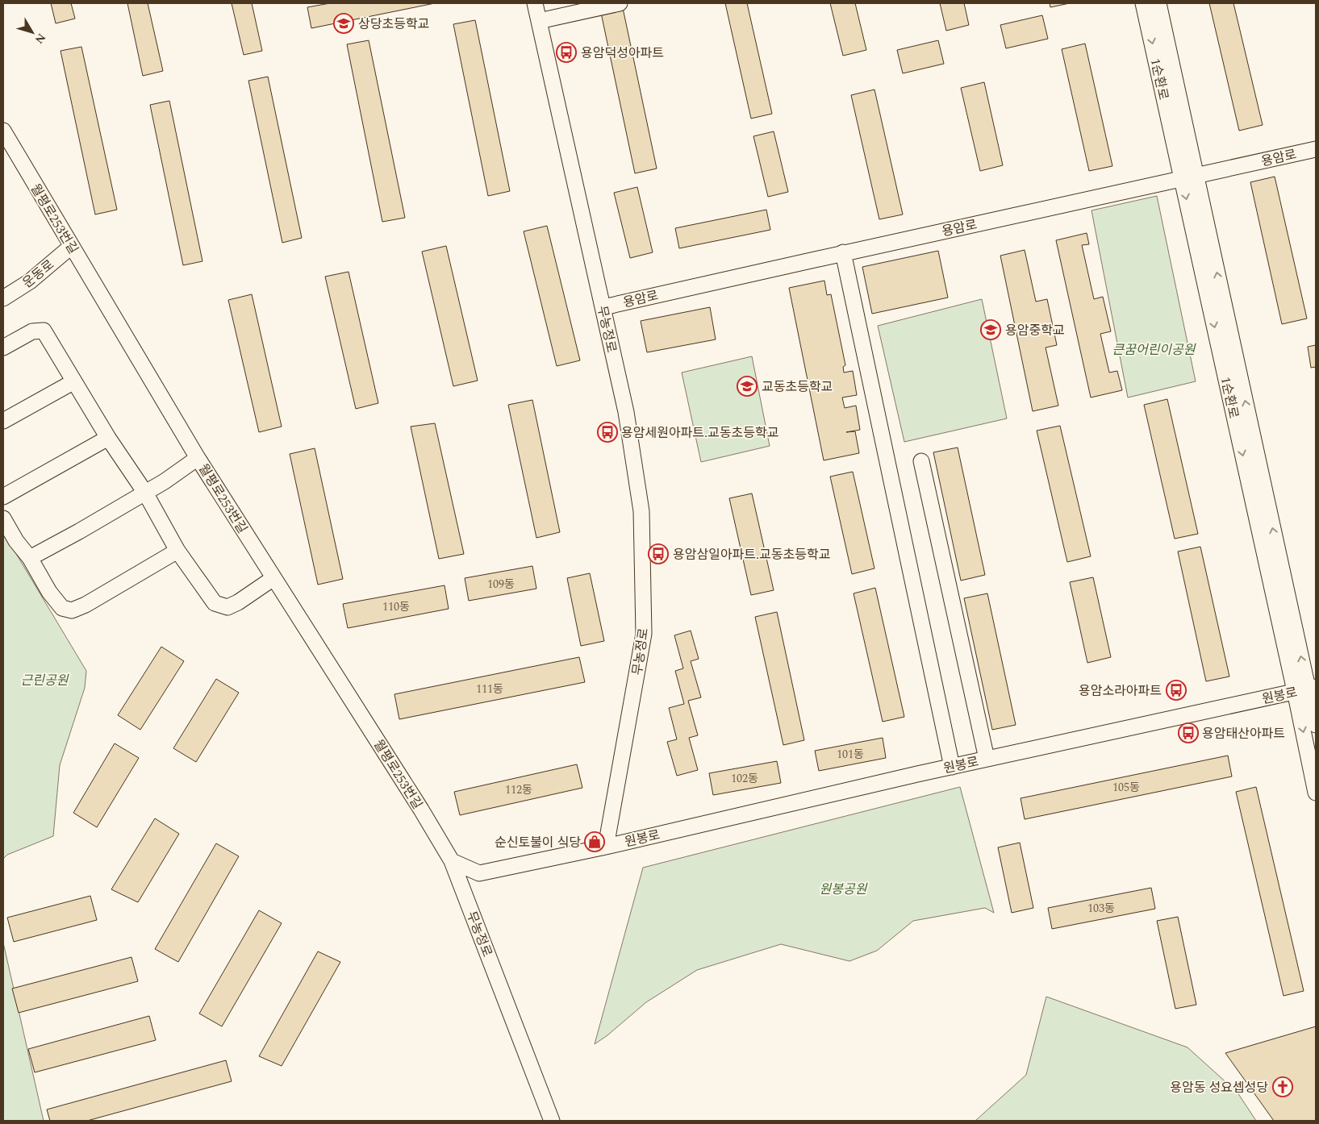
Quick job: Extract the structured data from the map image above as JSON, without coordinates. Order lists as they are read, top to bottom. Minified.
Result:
{"streets":{"street":["1순환로","용암로","월평로253번길","운동로","무농정로","원봉로"]},"crossings":[["1순환로","용암로"],["1순환로","원봉로"],["용암로","무농정로"],["월평로253번길","운동로"],["월평로253번길","무농정로"],["무농정로","원봉로"]],"parks":["큰꿈어린이공원","근린공원","원봉공원"],"places":{"school or university":["상당초등학교","용암중학교","교동초등학교"],"bus stop":["용암덕성아파트","용암세원아파트.교동초등학교","용암삼일아파트.교동초등학교","용암소라아파트","용암태산아파트"],"shop":["순신토불이 식당"],"church":["용암동 성요셉성당"]},"house_numbers":["109동","110동","111동","101동","102동","105동","112동","103동"],"north":"bottom right"}
